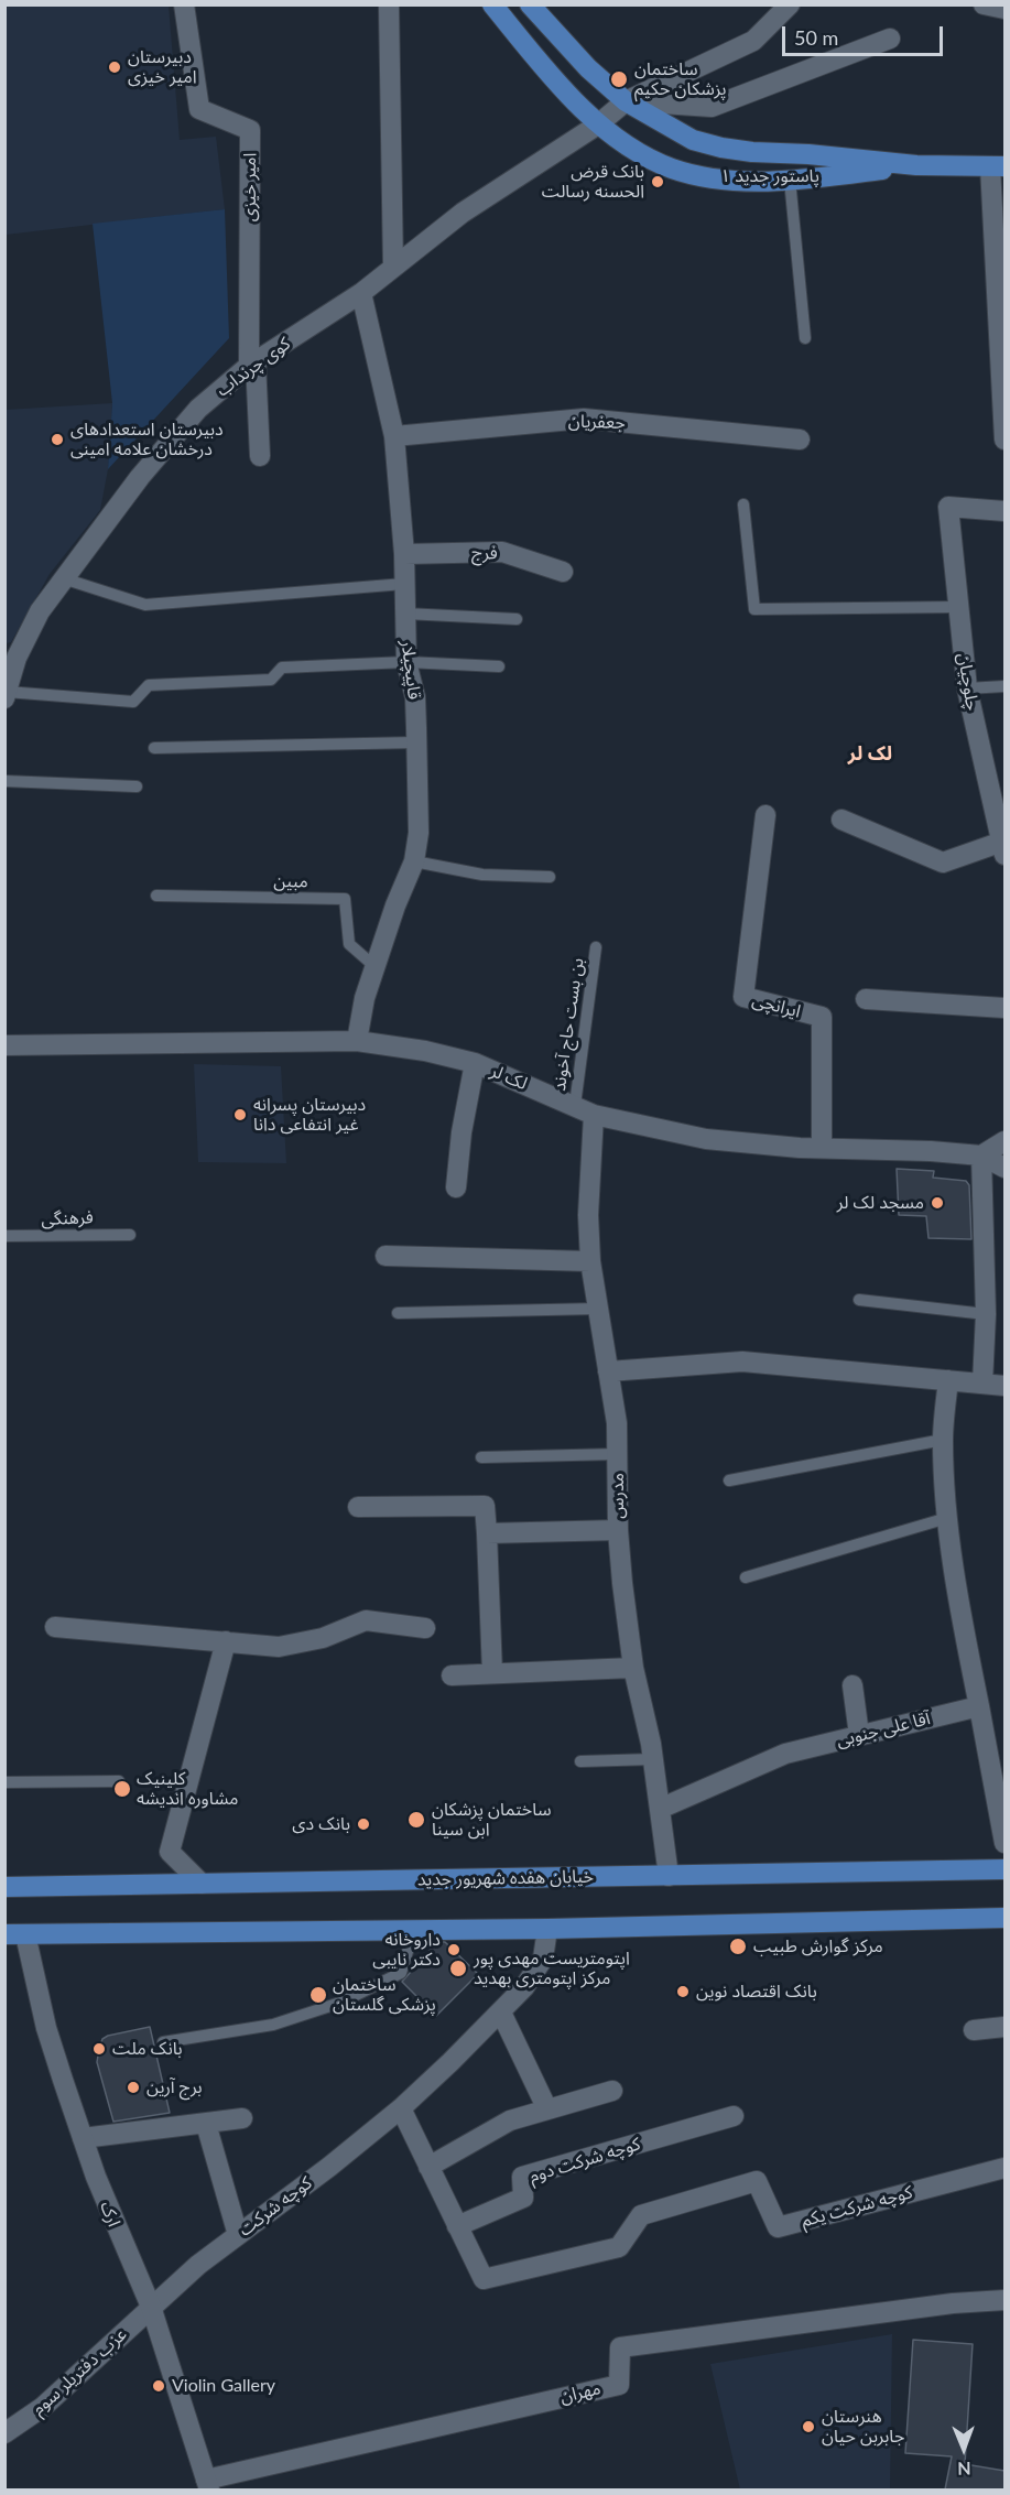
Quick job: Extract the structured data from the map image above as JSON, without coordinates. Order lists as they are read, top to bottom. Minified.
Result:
{"streets":{"main road":["پاستور جدید ۱","خیابان هفده شهریور جدید"],"street":["امیر خیزی","کوی چرنداب","جعفریان","فرج","قاپیچیلار","چلوچیان","ایرانچی","لک لر","مدرس","آقا علی جنوبی","کوچه شرکت دوم","کوچه شرکت","کوچه شرکت یکم","ارک","عزب دفتریلر سوم","مهران"],"lane":["مبین","بن بست حاج آخوند","فرهنگی"]},"crossings":[["پاستور جدید ۱","کوی چرنداب"],["امیر خیزی","کوی چرنداب"],["کوی چرنداب","قاپیچیلار"],["جعفریان","قاپیچیلار"],["فرج","قاپیچیلار"],["قاپیچیلار","مبین"],["قاپیچیلار","لک لر"],["ایرانچی","لک لر"],["بن بست حاج آخوند","لک لر"],["لک لر","مدرس"],["مدرس","آقا علی جنوبی"],["مدرس","خیابان هفده شهریور جدید"],["کوچه شرکت دوم","کوچه شرکت یکم"],["کوچه شرکت","ارک"],["کوچه شرکت","عزب دفتریلر سوم"],["ارک","عزب دفتریلر سوم"],["ارک","مهران"]],"districts":["لک لر"],"places":["دبیرستان امیر خیزی","ساختمان پزشکان حکیم","بانک قرض الحسنه رسالت","دبیرستان استعدادهای درخشان علامه امینی","دبیرستان پسرانه غیر انتفاعی دانا","مسجد لک لر","کلینیک مشاوره اندیشه","ساختمان پزشکان ابن سینا","بانک دی","مرکز گوارش طبیب","داروخانه دکتر نایبی","اپتومتریست مهدی پور مرکز اپتومتری بهدید","بانک اقتصاد نوین","ساختمان پزشکی گلستان","بانک ملت","برج آرین","Violin Gallery","هنرستان جابربن حیان"],"scale_bar":"50 m","north":"bottom"}
